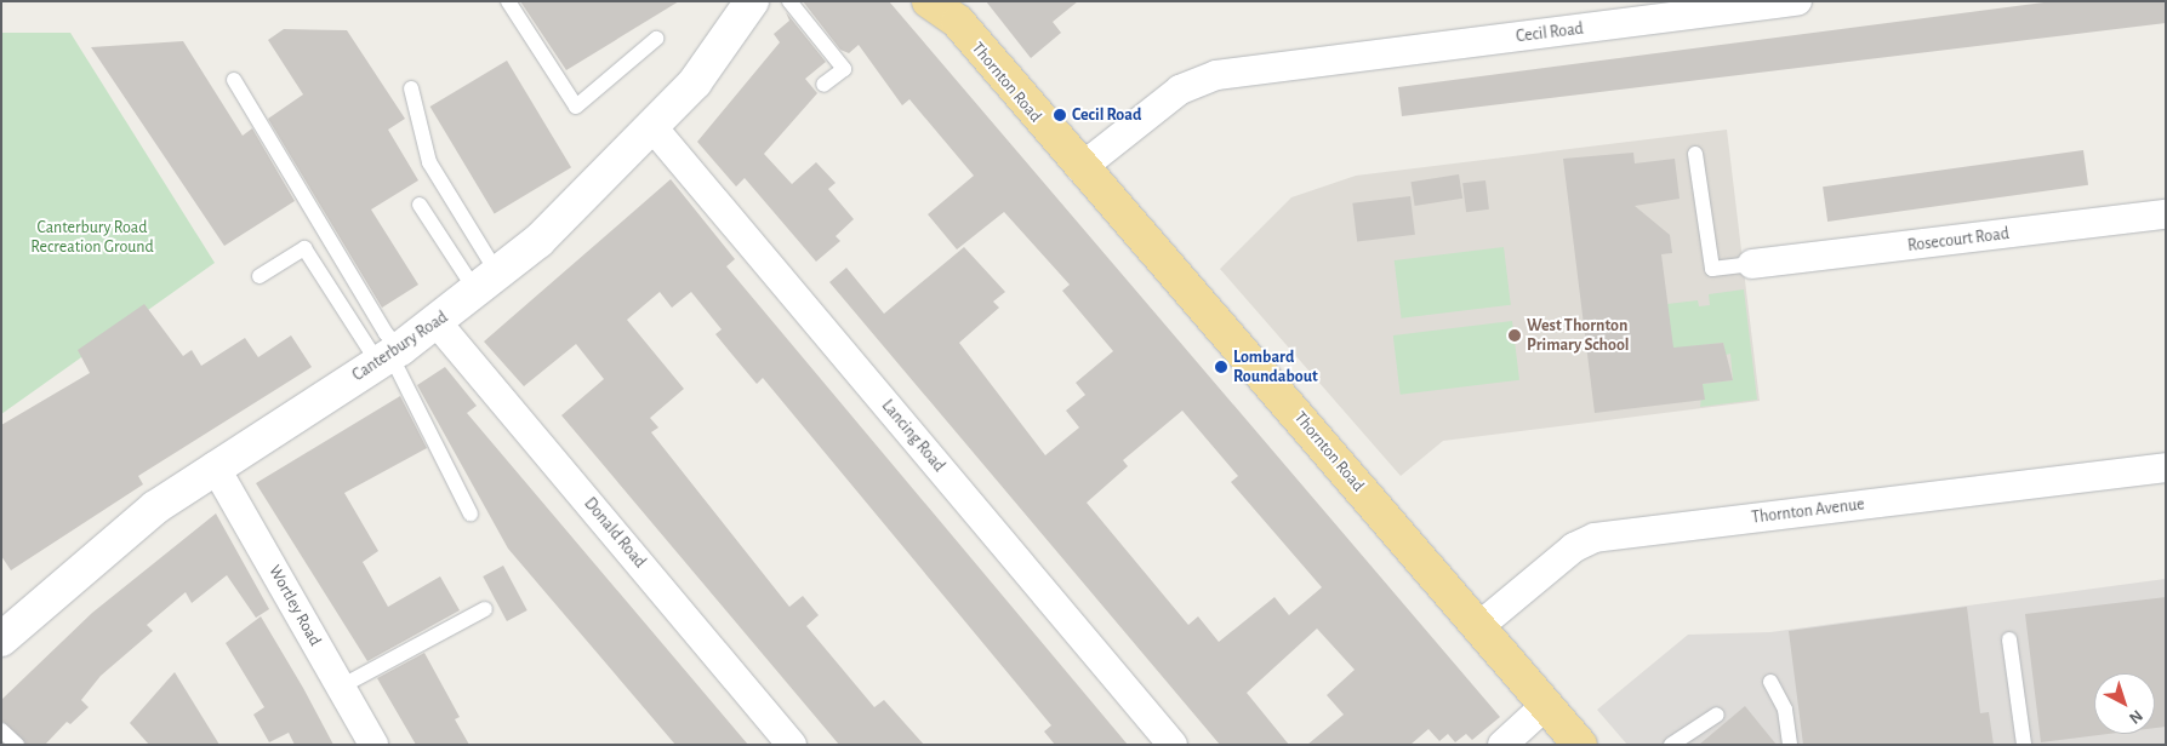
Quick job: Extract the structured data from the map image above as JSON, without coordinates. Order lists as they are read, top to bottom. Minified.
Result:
{"streets":{"highway":["Thornton Road"],"street":["Cecil Road","Rosecourt Road","Canterbury Road","Lancing Road","Thornton Avenue","Donald Road","Wortley Road"]},"crossings":[["Cecil Road","Thornton Road"],["Thornton Road","Thornton Avenue"],["Canterbury Road","Lancing Road"],["Canterbury Road","Donald Road"],["Canterbury Road","Wortley Road"]],"parks":["Canterbury Road Recreation Ground"],"places":["Cecil Road","West Thornton Primary School","Lombard Roundabout"],"north":"bottom right"}
